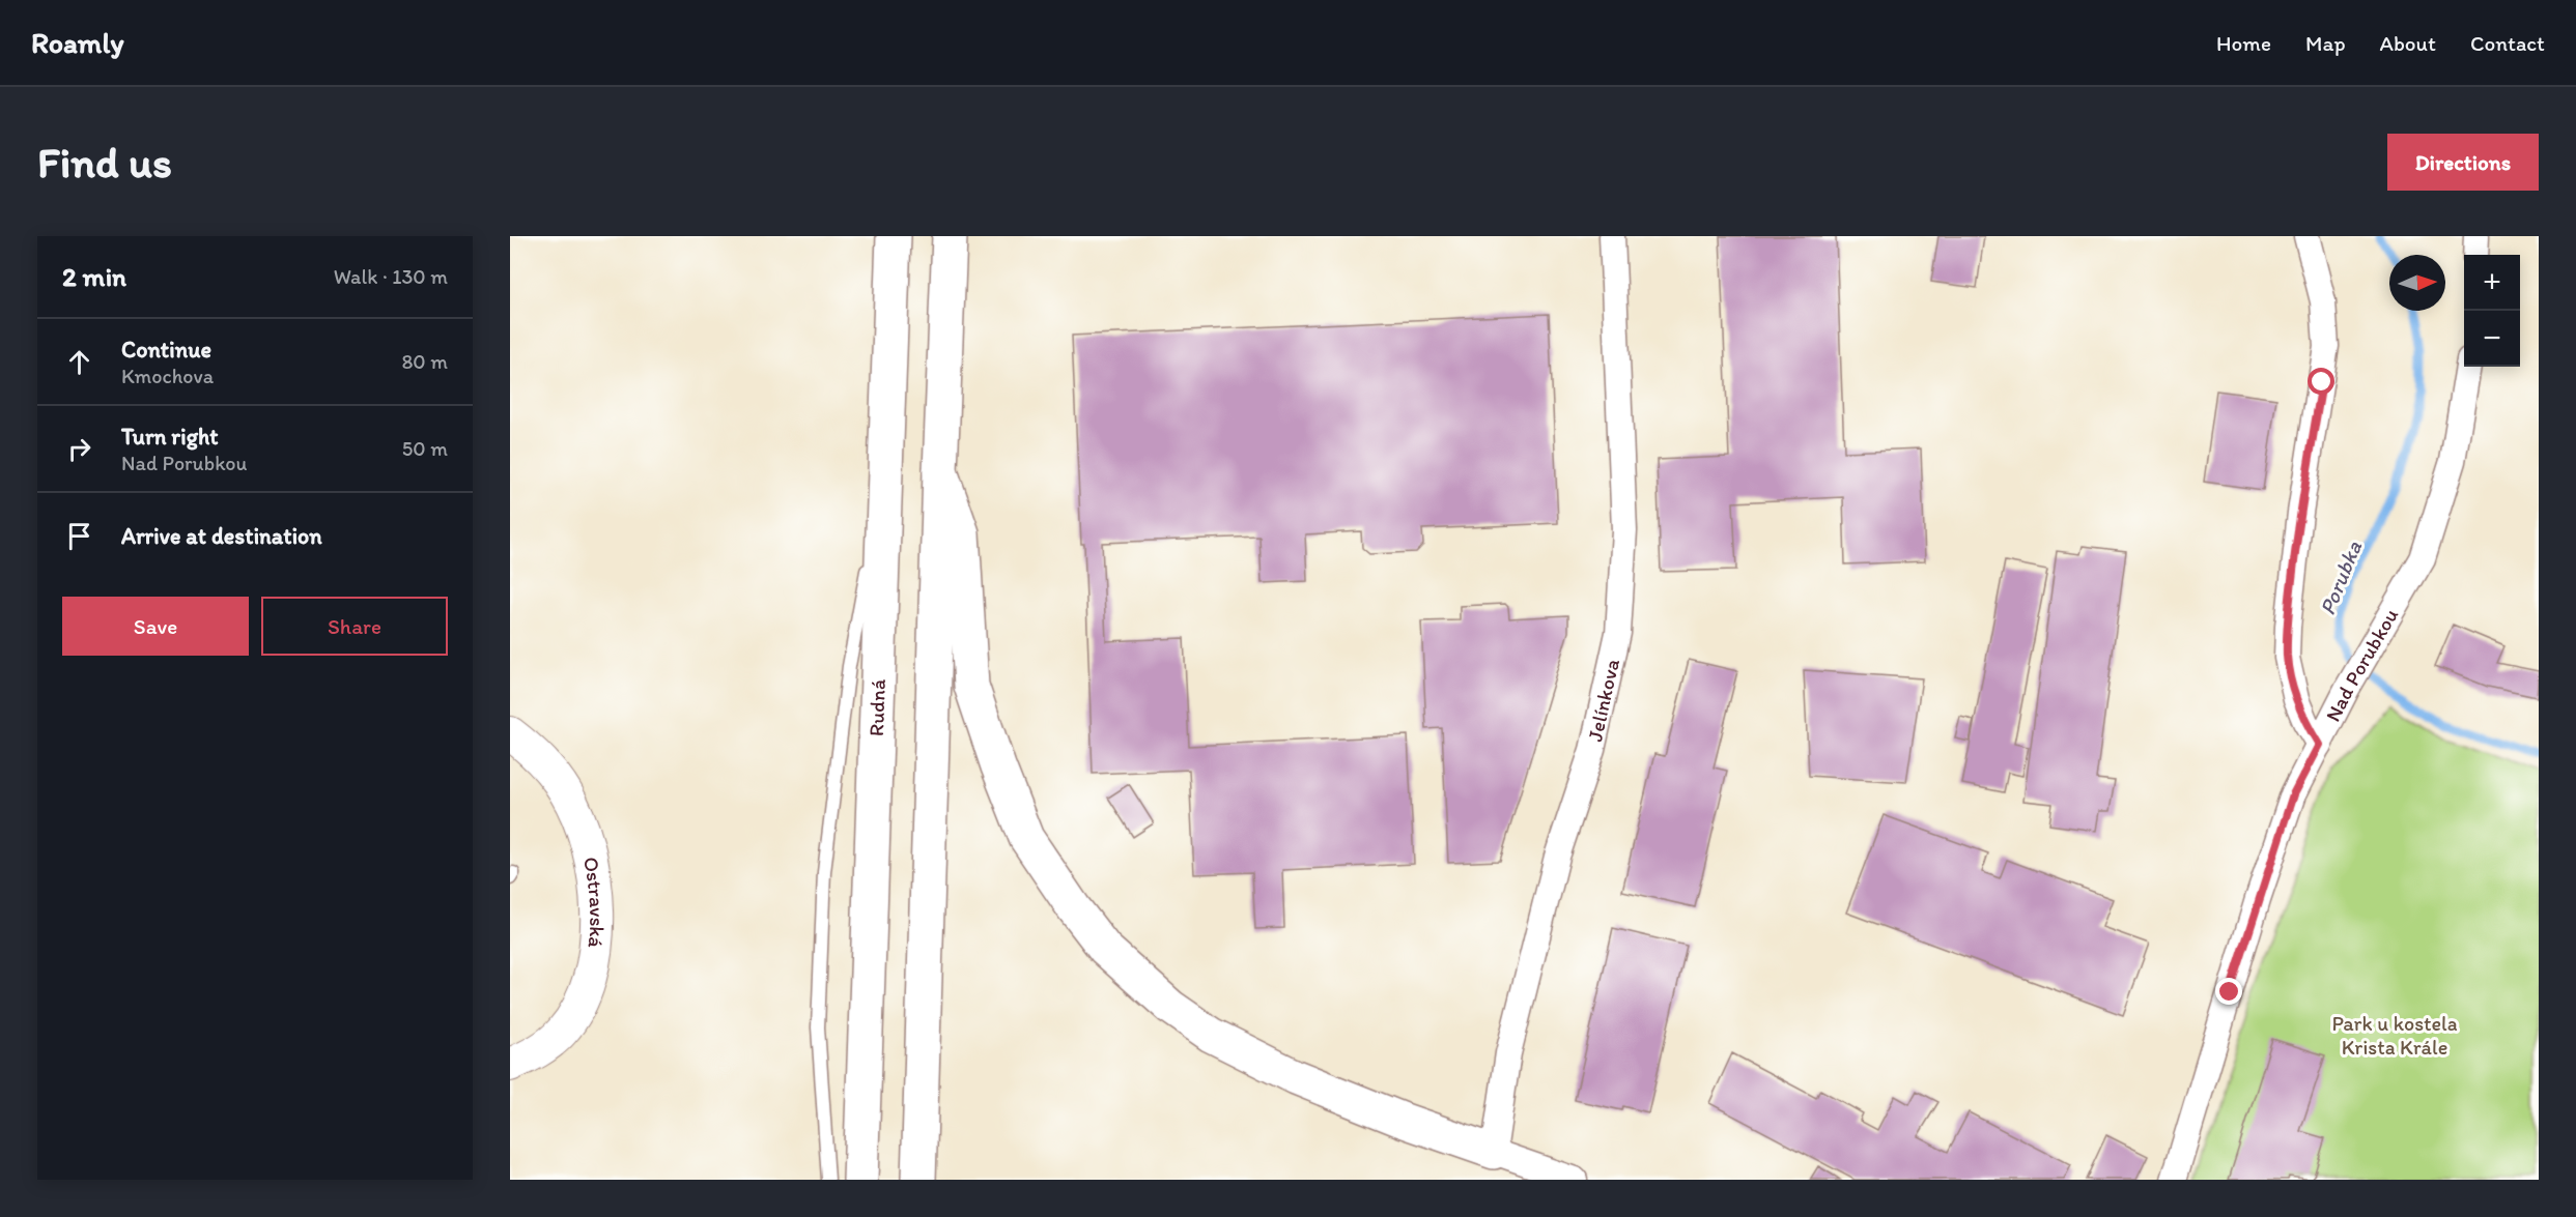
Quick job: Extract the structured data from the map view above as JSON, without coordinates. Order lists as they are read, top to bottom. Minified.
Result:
{"streets":{"highway":["Rudná"],"street":["Nad Porubkou","Jelínkova","Ostravská"]},"water":["Porubka"],"parks":["Park u kostela Krista Krále"],"north":"right","page":{"header":"Roamly","nav":["Home","Map","About","Contact"],"buttons":["Directions",["Save","Share"]],"title":"Find us","heading":["2 min","Walk · 130 m"],"map_buttons":["+","−"],"list":[["Continue","Kmochova","80 m"],["Turn right","Nad Porubkou","50 m"],"Arrive at destination"]}}
